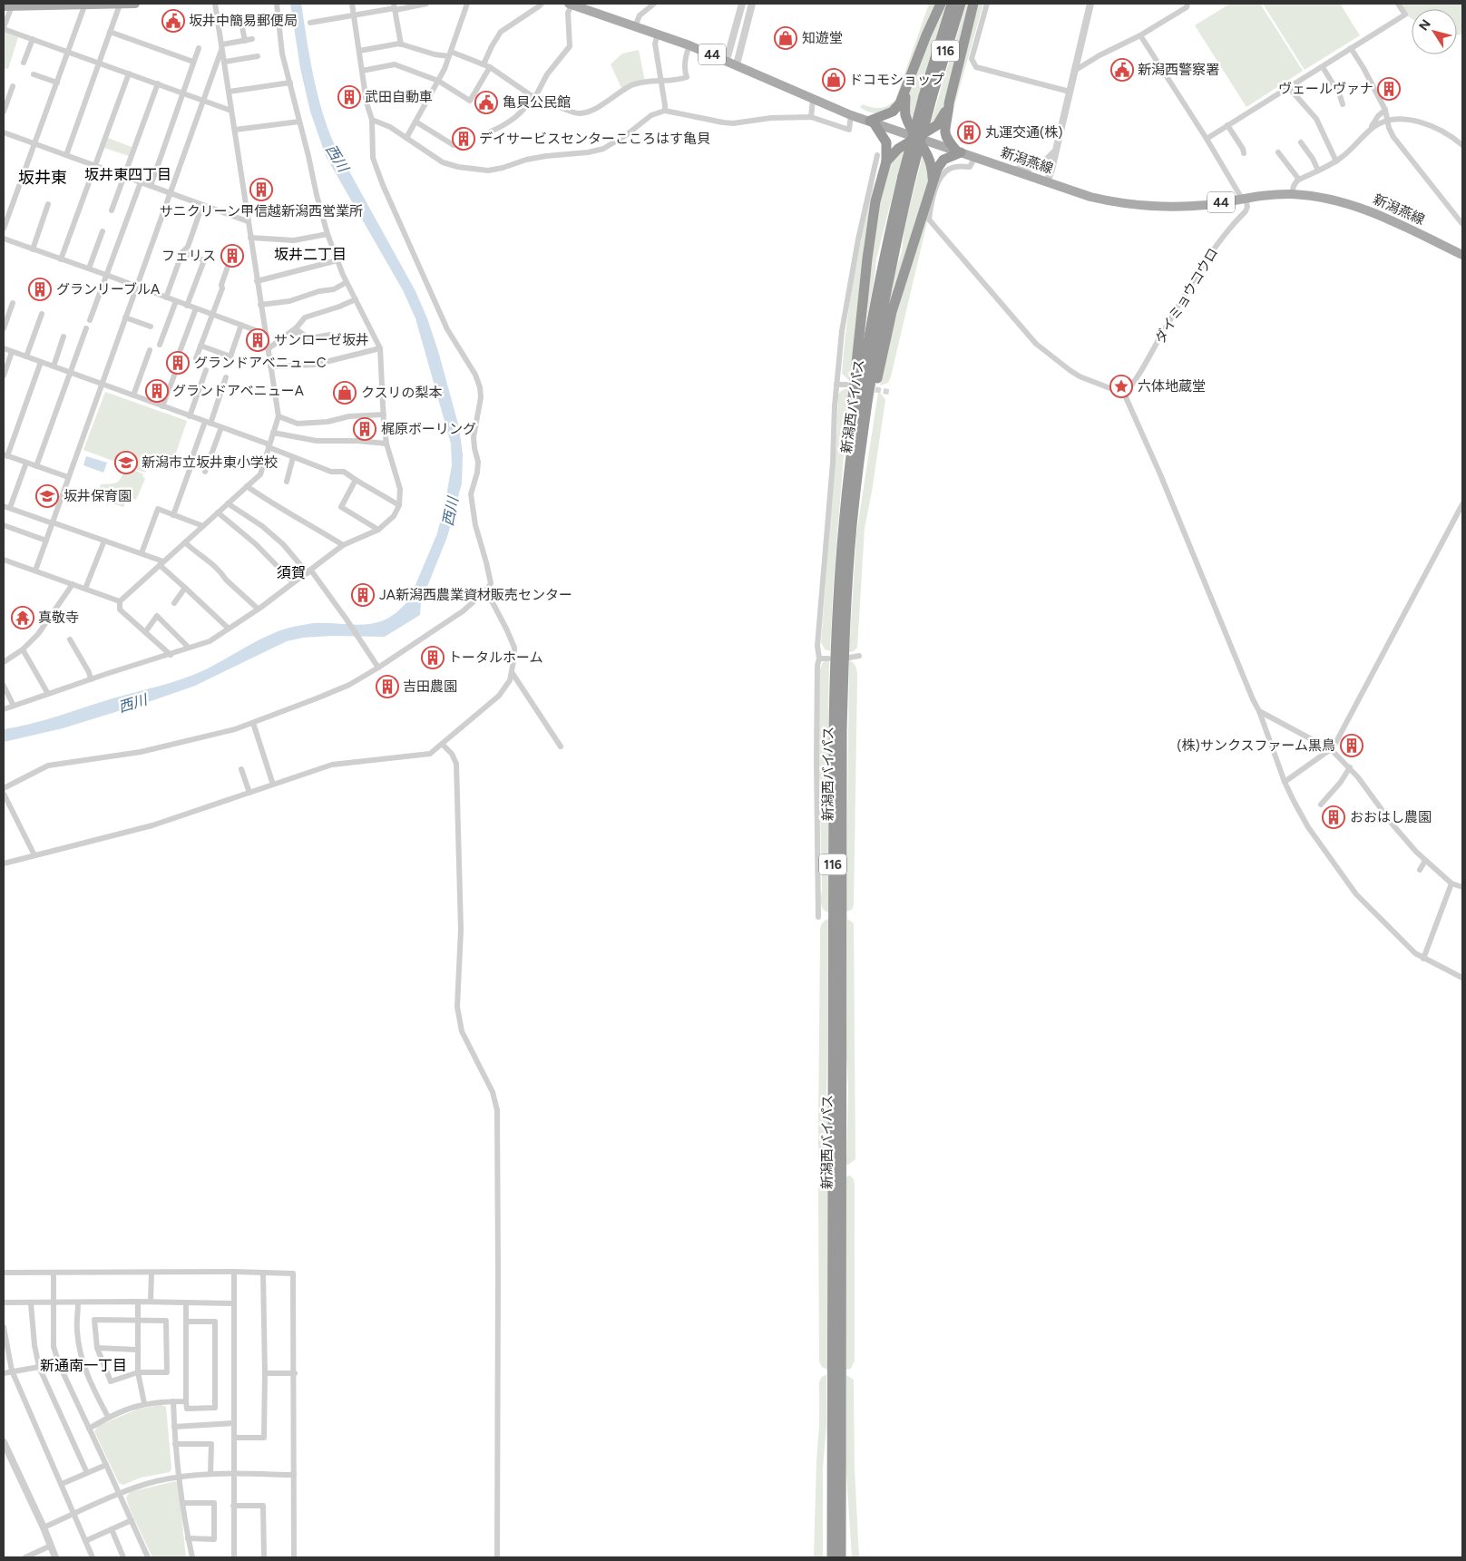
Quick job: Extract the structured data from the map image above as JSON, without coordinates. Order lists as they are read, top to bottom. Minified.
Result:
{"streets":{"highway":["116","新潟西バイパス"],"main road":["44","新潟燕線"],"street":["ダイミョウコウロ"]},"crossings":[["新潟燕線","ダイミョウコウロ"]],"districts":["坂井東四丁目","坂井東","坂井二丁目","須賀","新通南一丁目"],"water":["西川"],"places":{"public building":["坂井中簡易郵便局","新潟西警察署","亀貝公民館"],"shop":["知遊堂","ドコモショップ","クスリの梨本"],"building":["ヴェールヴァナ","武田自動車","丸運交通(株)","デイサービスセンターこころはす亀貝","サニクリーン甲信越新潟西営業所","フェリス","グランリーブルA","サンローゼ坂井","グランドアベニューC","グランドアベニューA","梶原ボーリング","JA新潟西農業資材販売センター","トータルホーム","吉田農園","(株)サンクスファーム黒鳥","おおはし農園"],"place":["六体地蔵堂"],"school or university":["新潟市立坂井東小学校","坂井保育園"],"temple":["真敬寺"]},"north":"top left"}
